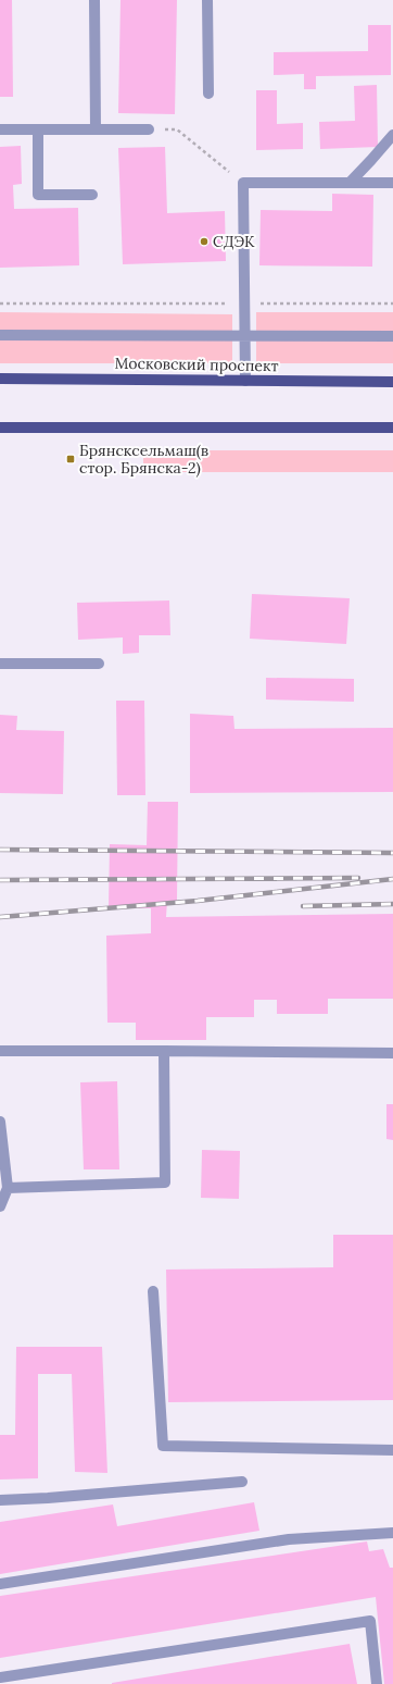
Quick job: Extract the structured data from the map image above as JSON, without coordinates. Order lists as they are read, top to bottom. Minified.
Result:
{"streets":{"main road":["Московский проспект"]},"places":{"other":["СДЭК"],"transit":["Брянсксельмаш(в стор. Брянска-2)"]}}
